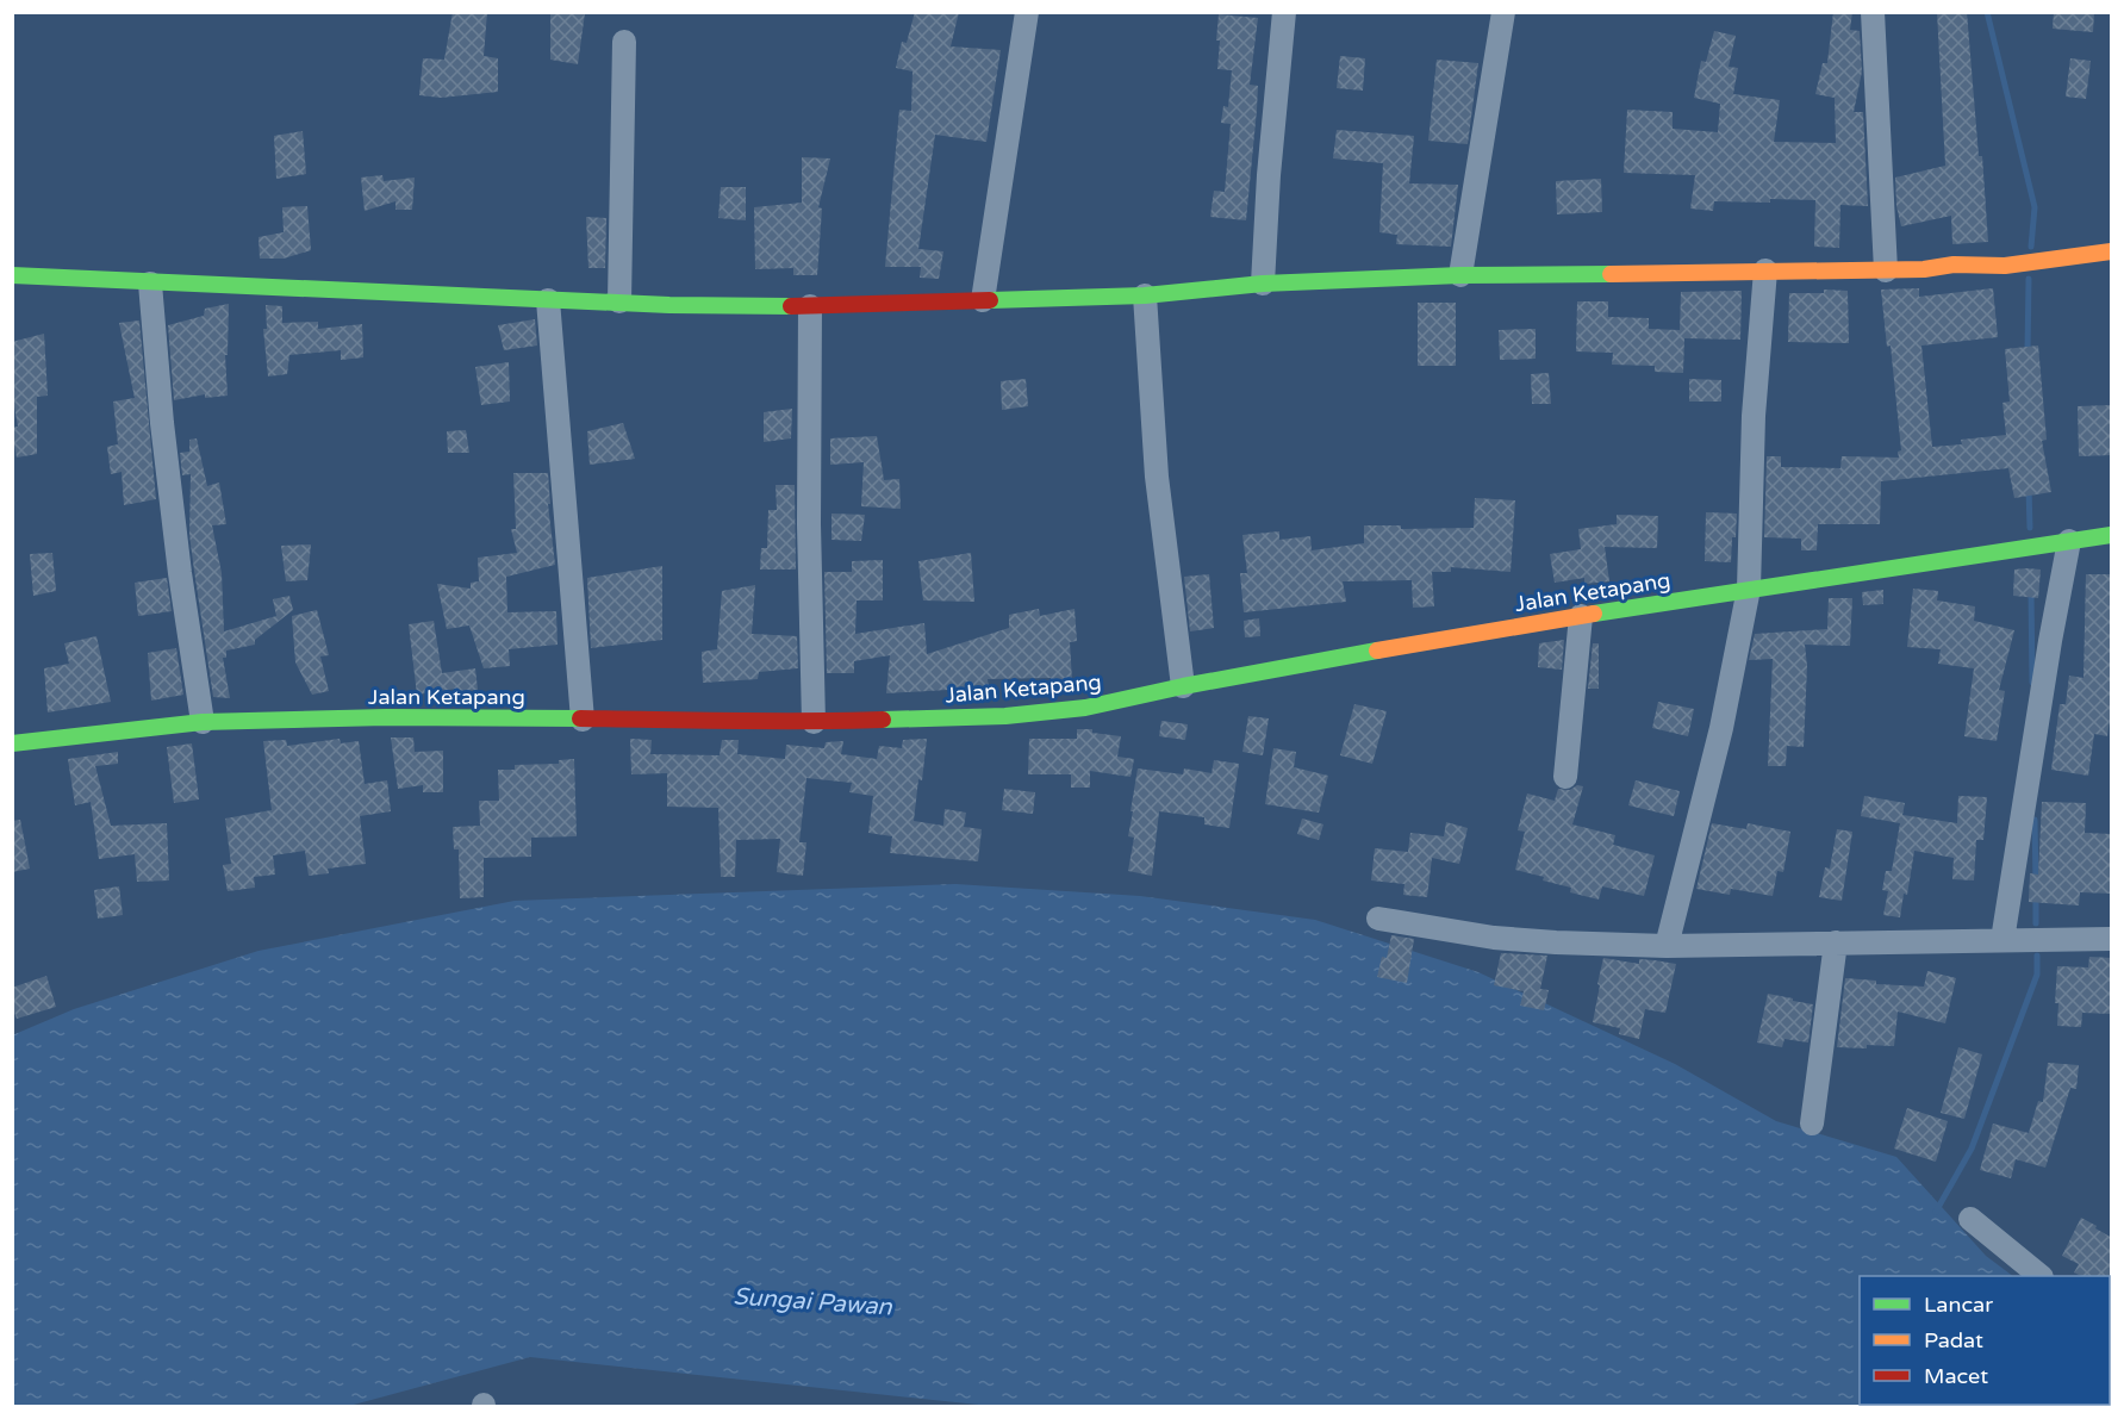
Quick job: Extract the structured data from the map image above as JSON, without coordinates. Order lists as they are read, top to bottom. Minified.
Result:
{"streets":{"main road":["Jalan Ketapang"]},"water":["Sungai Pawan"],"legend":["Lancar","Padat","Macet"]}
